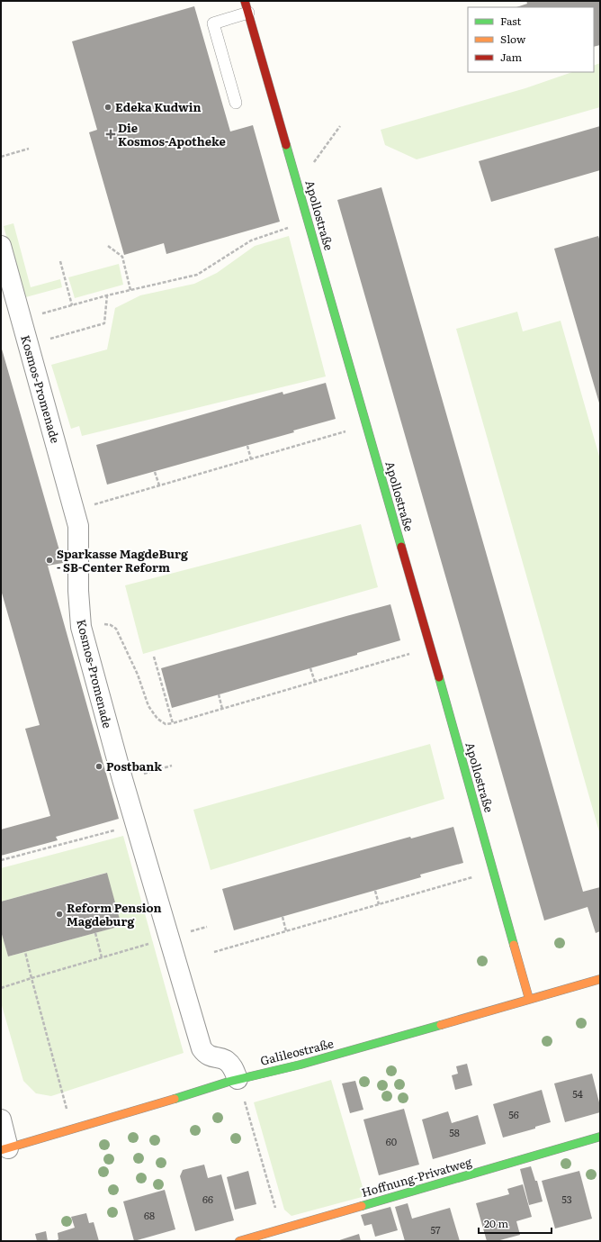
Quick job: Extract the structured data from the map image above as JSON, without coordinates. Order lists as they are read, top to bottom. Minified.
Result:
{"streets":{"street":["Apollostraße","Kosmos-Promenade","Galileostraße","Hoffnung-Privatweg"]},"crossings":[["Apollostraße","Galileostraße"],["Kosmos-Promenade","Galileostraße"]],"places":{"other":["Edeka Kudwin","Sparkasse MagdeBurg - SB-Center Reform","Postbank","Reform Pension Magdeburg"],"health":["Die Kosmos-Apotheke"]},"house_numbers":["54","56","58","60","66","53","68","57"],"legend":["Fast","Slow","Jam"],"scale_bar":"20 m"}
